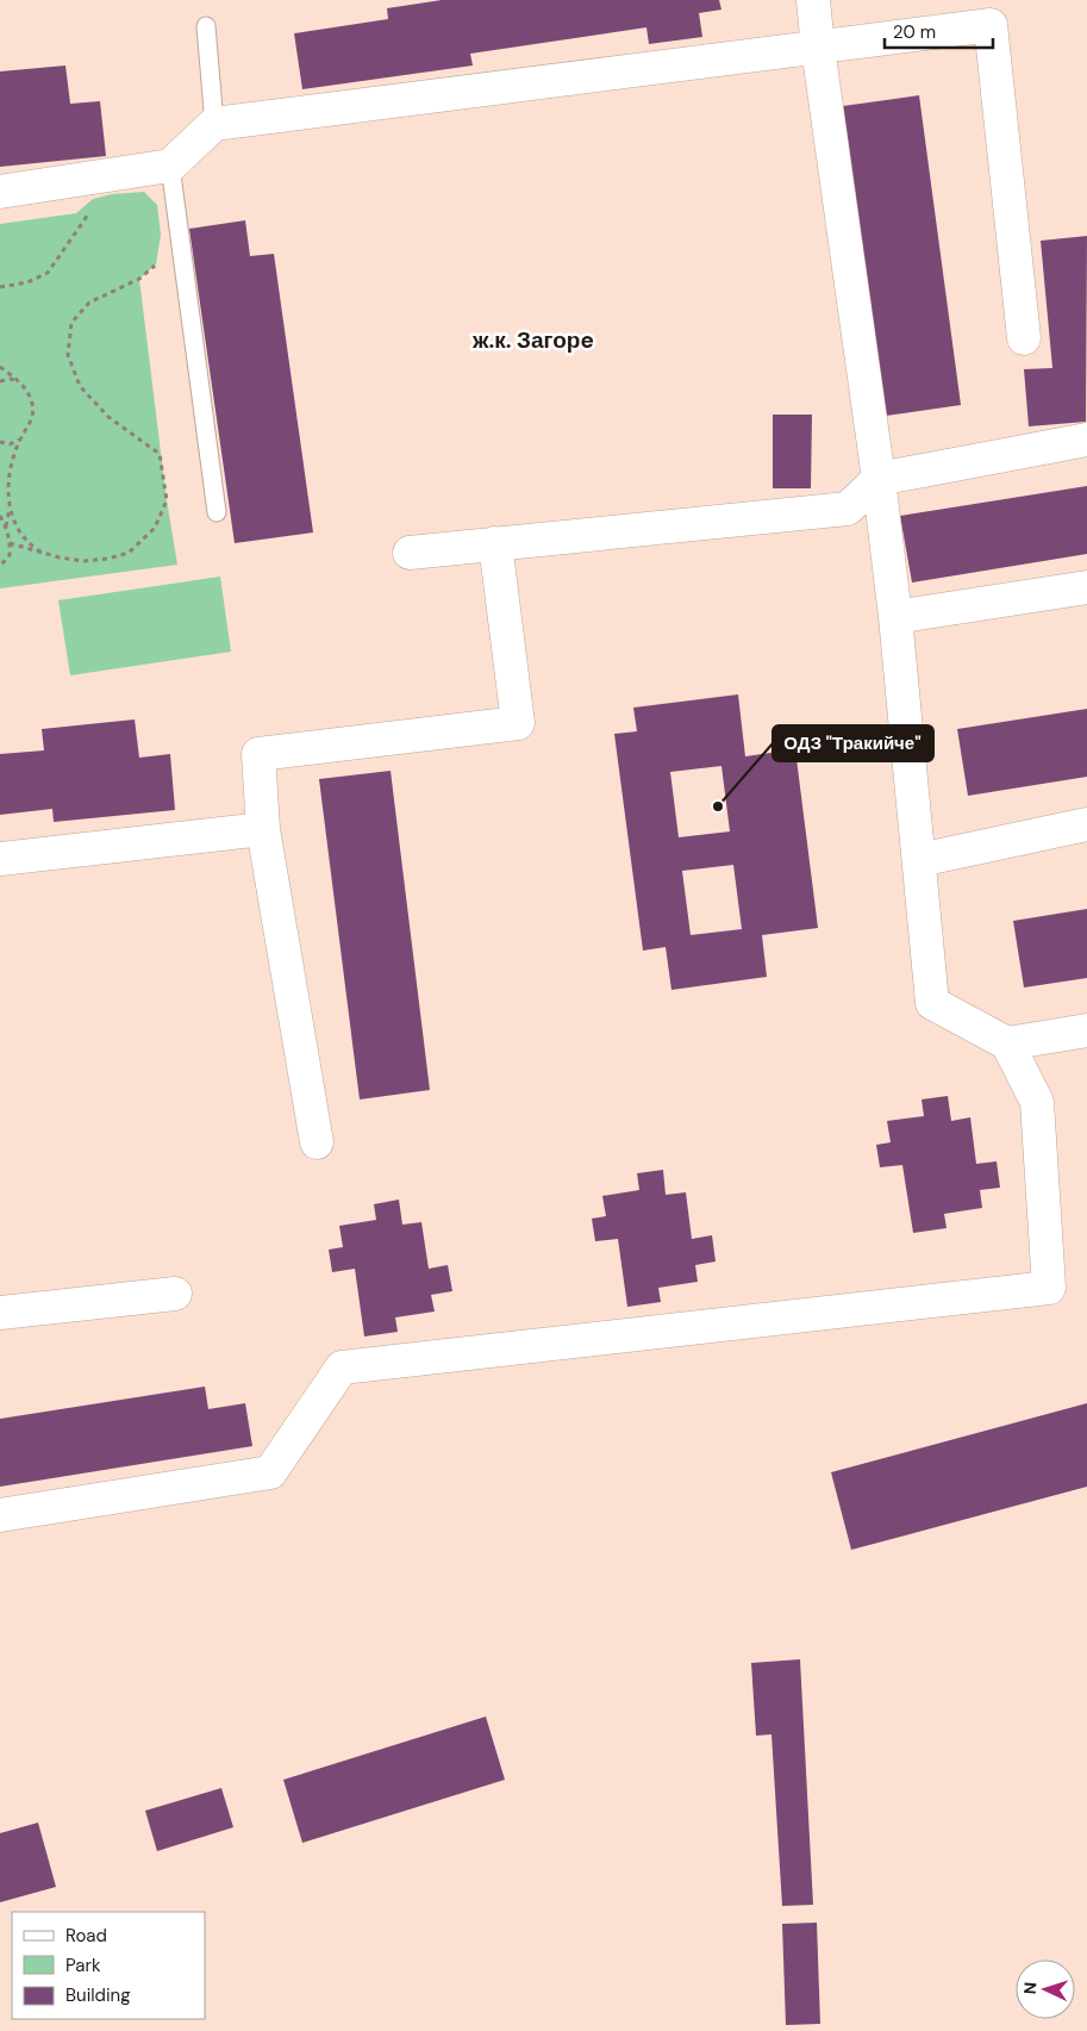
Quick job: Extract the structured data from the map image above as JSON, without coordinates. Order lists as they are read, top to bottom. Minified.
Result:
{"districts":["ж.к. Загорe"],"places":["ОДЗ \"Тракийче\""],"legend":["Road","Park","Building"],"scale_bar":"20 m","north":"left"}
